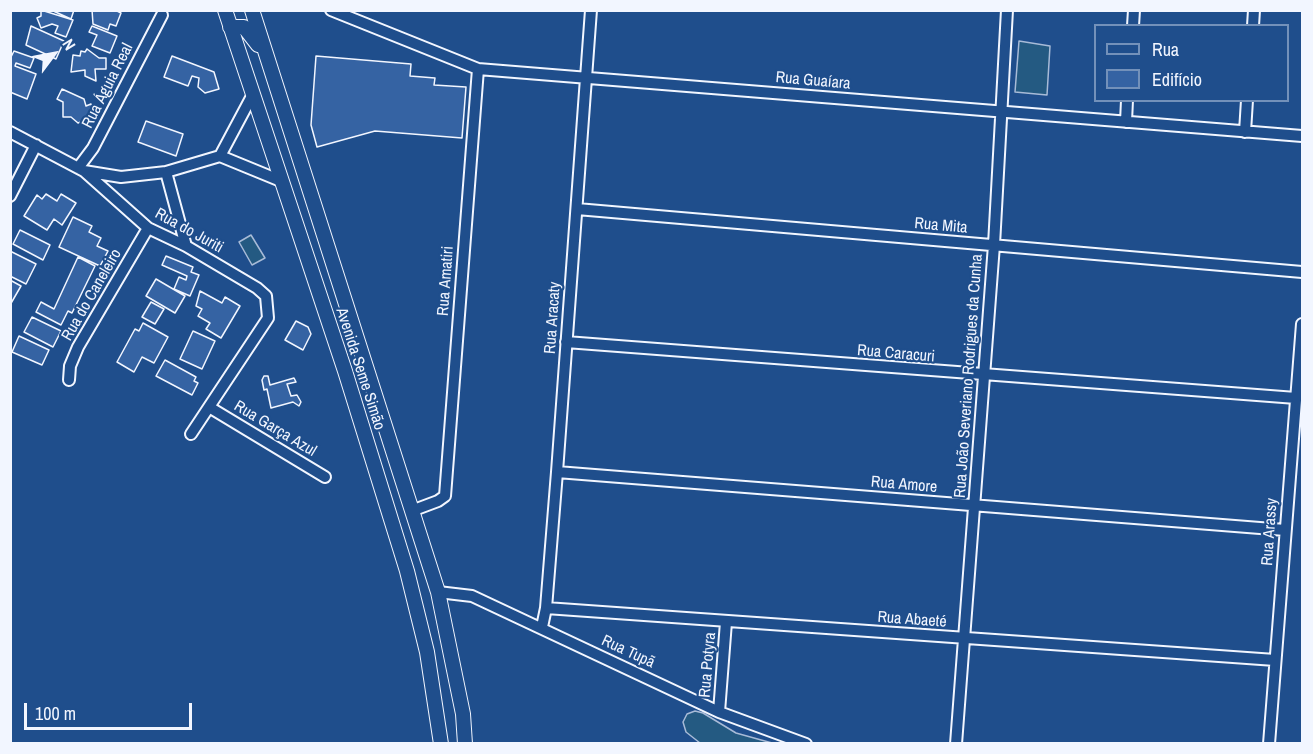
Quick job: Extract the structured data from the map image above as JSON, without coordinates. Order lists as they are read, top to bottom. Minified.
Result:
{"streets":{"main road":["Avenida Seme Simão"],"street":["Rua Guaíara","Rua Águia Real","Rua Mita","Rua do Juriti","Rua Amatiri","Rua do Caneleiro","Rua Aracaty","Rua Caracuri","Rua João Severiano Rodrigues da Cunha","Rua Garça Azul","Rua Amore","Rua Arassy","Rua Abaeté","Rua Tupã","Rua Potyra"]},"crossings":[["Rua Guaíara","Rua Amatiri"],["Rua Guaíara","Rua Aracaty"],["Rua Guaíara","Rua João Severiano Rodrigues da Cunha"],["Rua Águia Real","Rua do Juriti"],["Rua Mita","Rua Aracaty"],["Rua Mita","Rua João Severiano Rodrigues da Cunha"],["Rua do Juriti","Rua do Caneleiro"],["Rua do Juriti","Rua Garça Azul"],["Rua Amatiri","Avenida Seme Simão"],["Rua Aracaty","Rua Caracuri"],["Rua Aracaty","Rua Amore"],["Rua Aracaty","Rua Abaeté"],["Rua Aracaty","Rua Tupã"],["Rua Caracuri","Rua João Severiano Rodrigues da Cunha"],["Rua Caracuri","Rua Arassy"],["Avenida Seme Simão","Rua Tupã"],["Rua João Severiano Rodrigues da Cunha","Rua Amore"],["Rua João Severiano Rodrigues da Cunha","Rua Abaeté"],["Rua Amore","Rua Arassy"],["Rua Arassy","Rua Abaeté"],["Rua Abaeté","Rua Potyra"],["Rua Tupã","Rua Potyra"]],"legend":["Rua","Edifício"],"scale_bar":"100 m","north":"top right"}
